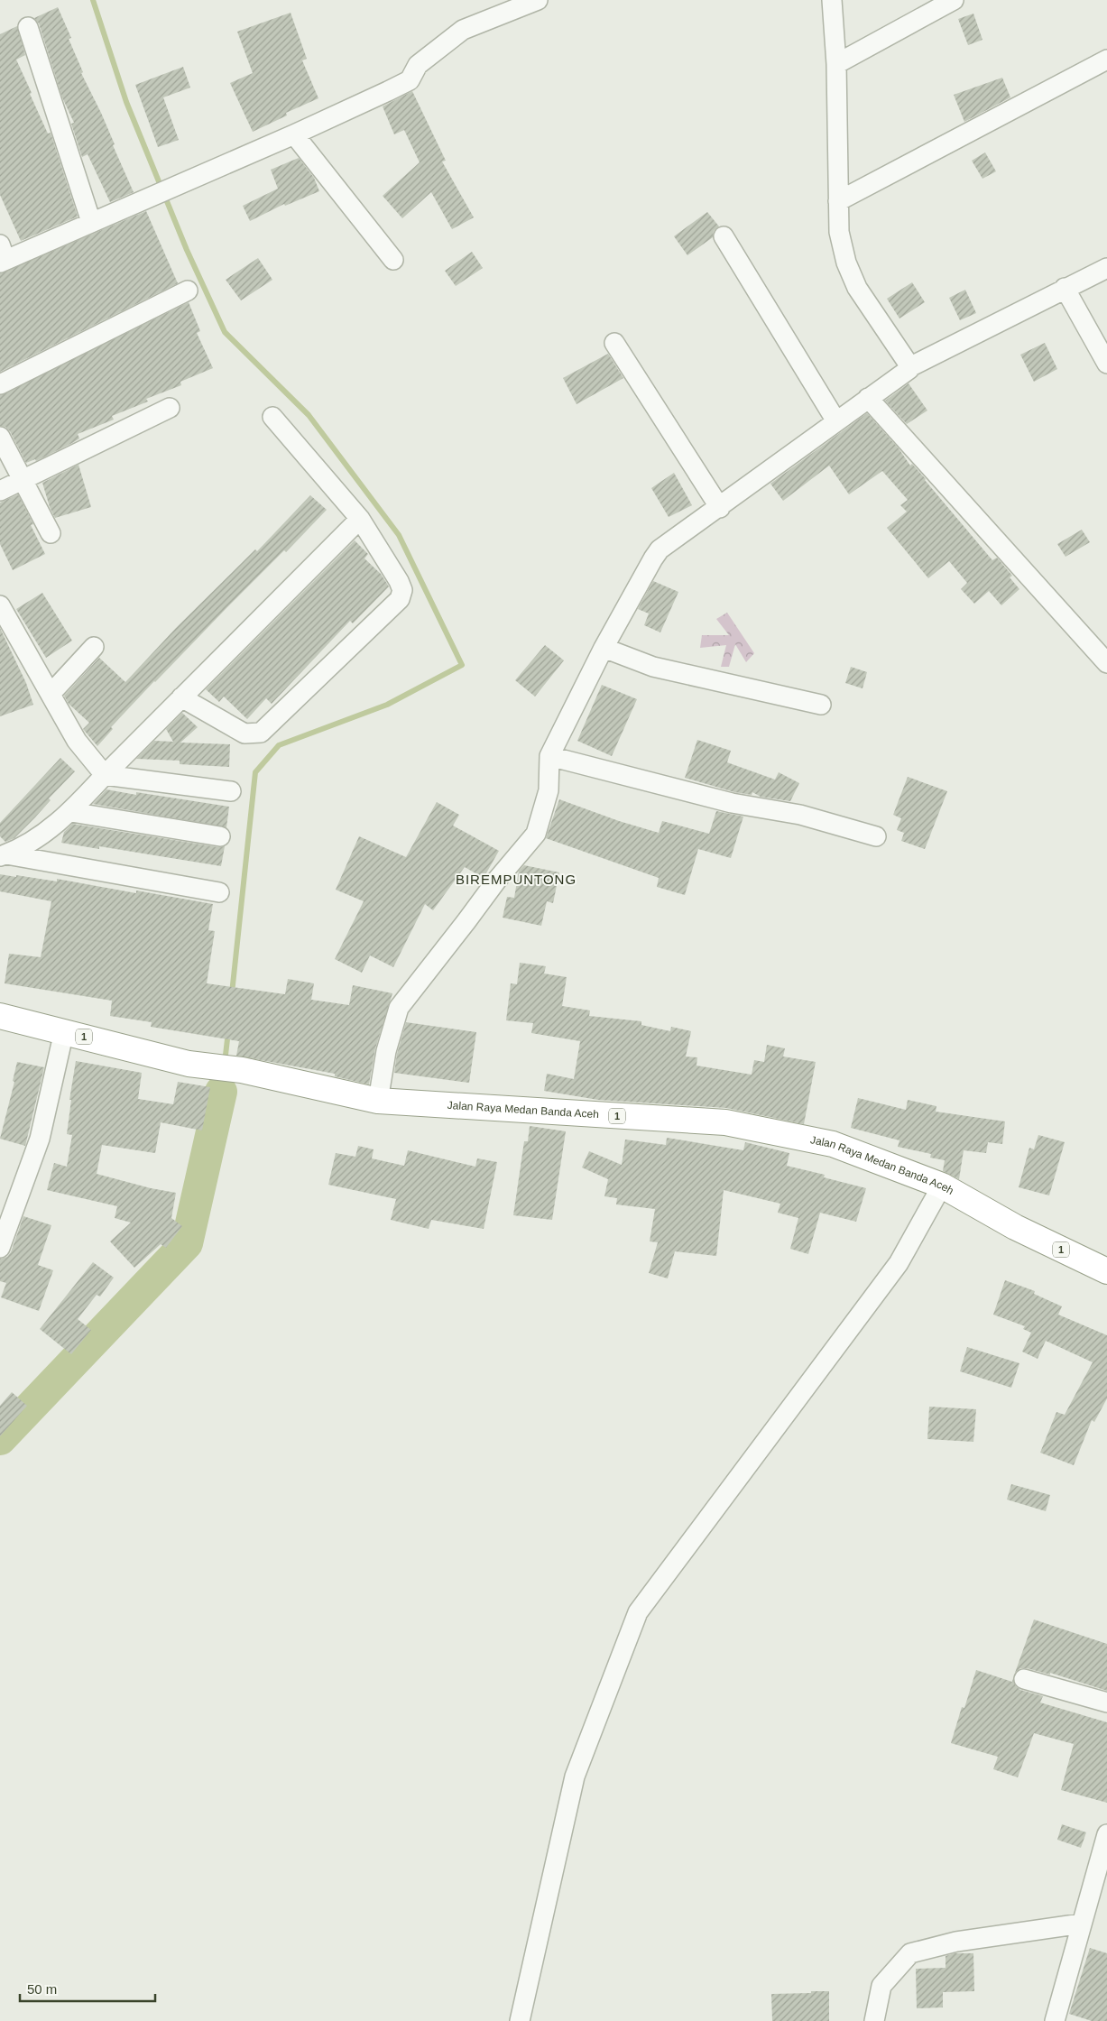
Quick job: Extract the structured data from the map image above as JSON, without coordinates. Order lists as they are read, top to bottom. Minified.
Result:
{"streets":{"highway":["1","Jalan Raya Medan Banda Aceh"]},"districts":["BIREMPUNTONG"],"scale_bar":"50 m"}
